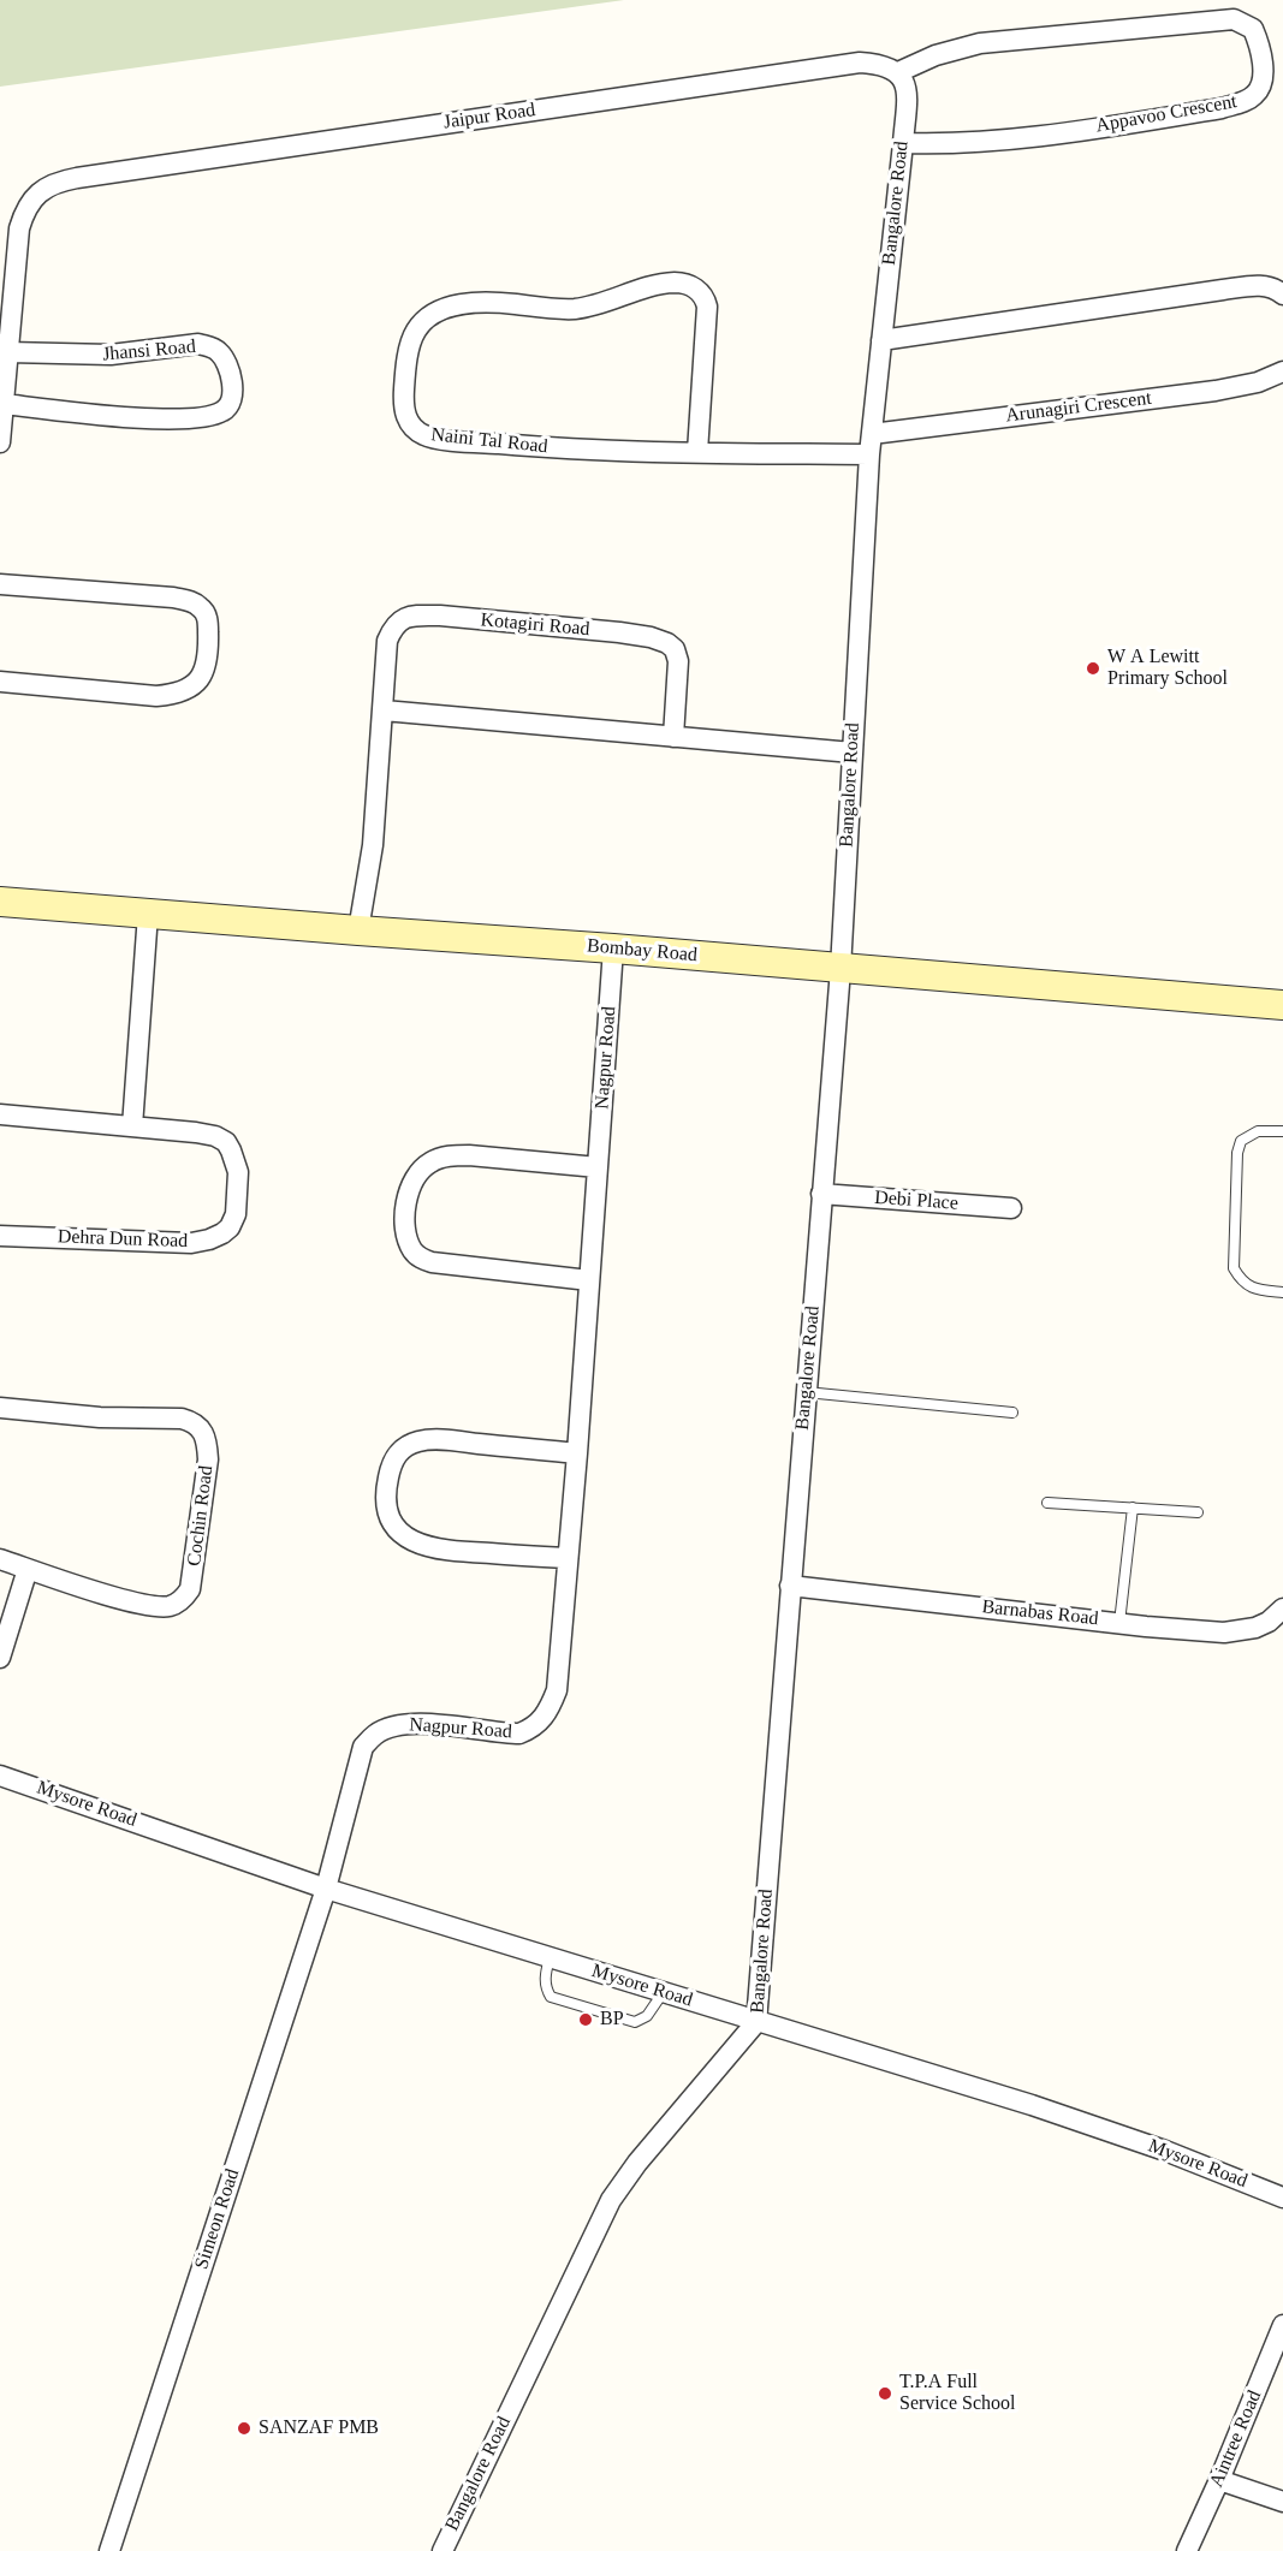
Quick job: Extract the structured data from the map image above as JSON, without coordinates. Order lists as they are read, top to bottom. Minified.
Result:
{"streets":{"street":["Appavoo Crescent","Jaipur Road","Bangalore Road","Jhansi Road","Arunagiri Crescent","Naini Tal Road","Kotagiri Road","Bombay Road","Nagpur Road","Debi Place","Dehra Dun Road","Cochin Road","Barnabas Road","Mysore Road","Simeon Road","Aintree Road"]},"crossings":[["Appavoo Crescent","Jaipur Road"],["Appavoo Crescent","Bangalore Road"],["Jaipur Road","Bangalore Road"],["Jaipur Road","Jhansi Road"],["Bangalore Road","Arunagiri Crescent"],["Bangalore Road","Naini Tal Road"],["Bangalore Road","Bombay Road"],["Bangalore Road","Debi Place"],["Bangalore Road","Barnabas Road"],["Bangalore Road","Mysore Road"],["Kotagiri Road","Bombay Road"],["Bombay Road","Nagpur Road"],["Nagpur Road","Mysore Road"],["Nagpur Road","Simeon Road"],["Mysore Road","Simeon Road"]],"places":["W A Lewitt Primary School","BP","T.P.A Full Service School","SANZAF PMB"]}
